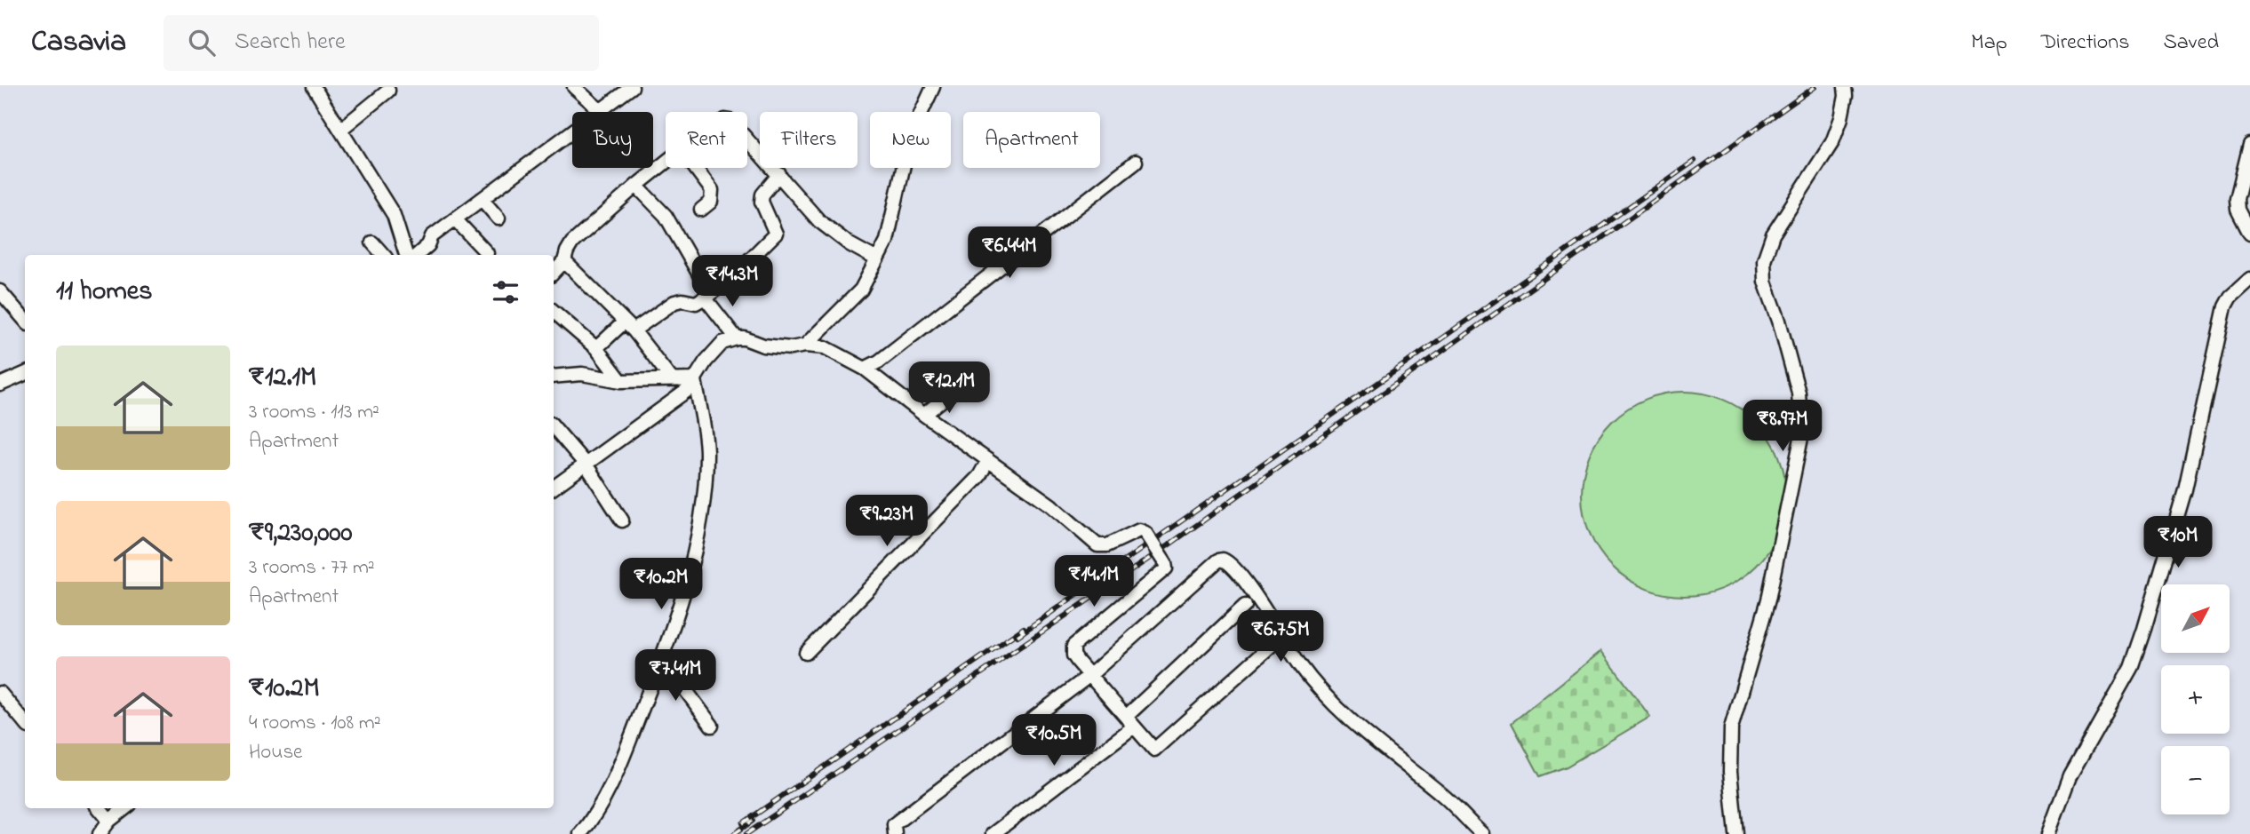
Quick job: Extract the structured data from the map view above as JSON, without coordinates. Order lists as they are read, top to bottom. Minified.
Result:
{"north":"top right","page":{"header":"Casavia","search":"Search here","nav":["Map","Directions","Saved"],"chip":["Buy","Rent","Filters","New","Apartment"],"price":["₹6.44M","₹14.3M","₹12.1M","₹8.97M","₹9.23M","₹10M","₹14.1M","₹10.2M","₹6.75M","₹7.41M","₹10.5M"],"heading":"11 homes","list":[{"name":"₹12.1M","note":"3 rooms · 113 m² · Apartment"},{"name":"₹9,230,000","note":"3 rooms · 77 m² · Apartment"},{"name":"₹10.2M","note":"4 rooms · 108 m² · House"}],"map_buttons":["+","−"]}}
